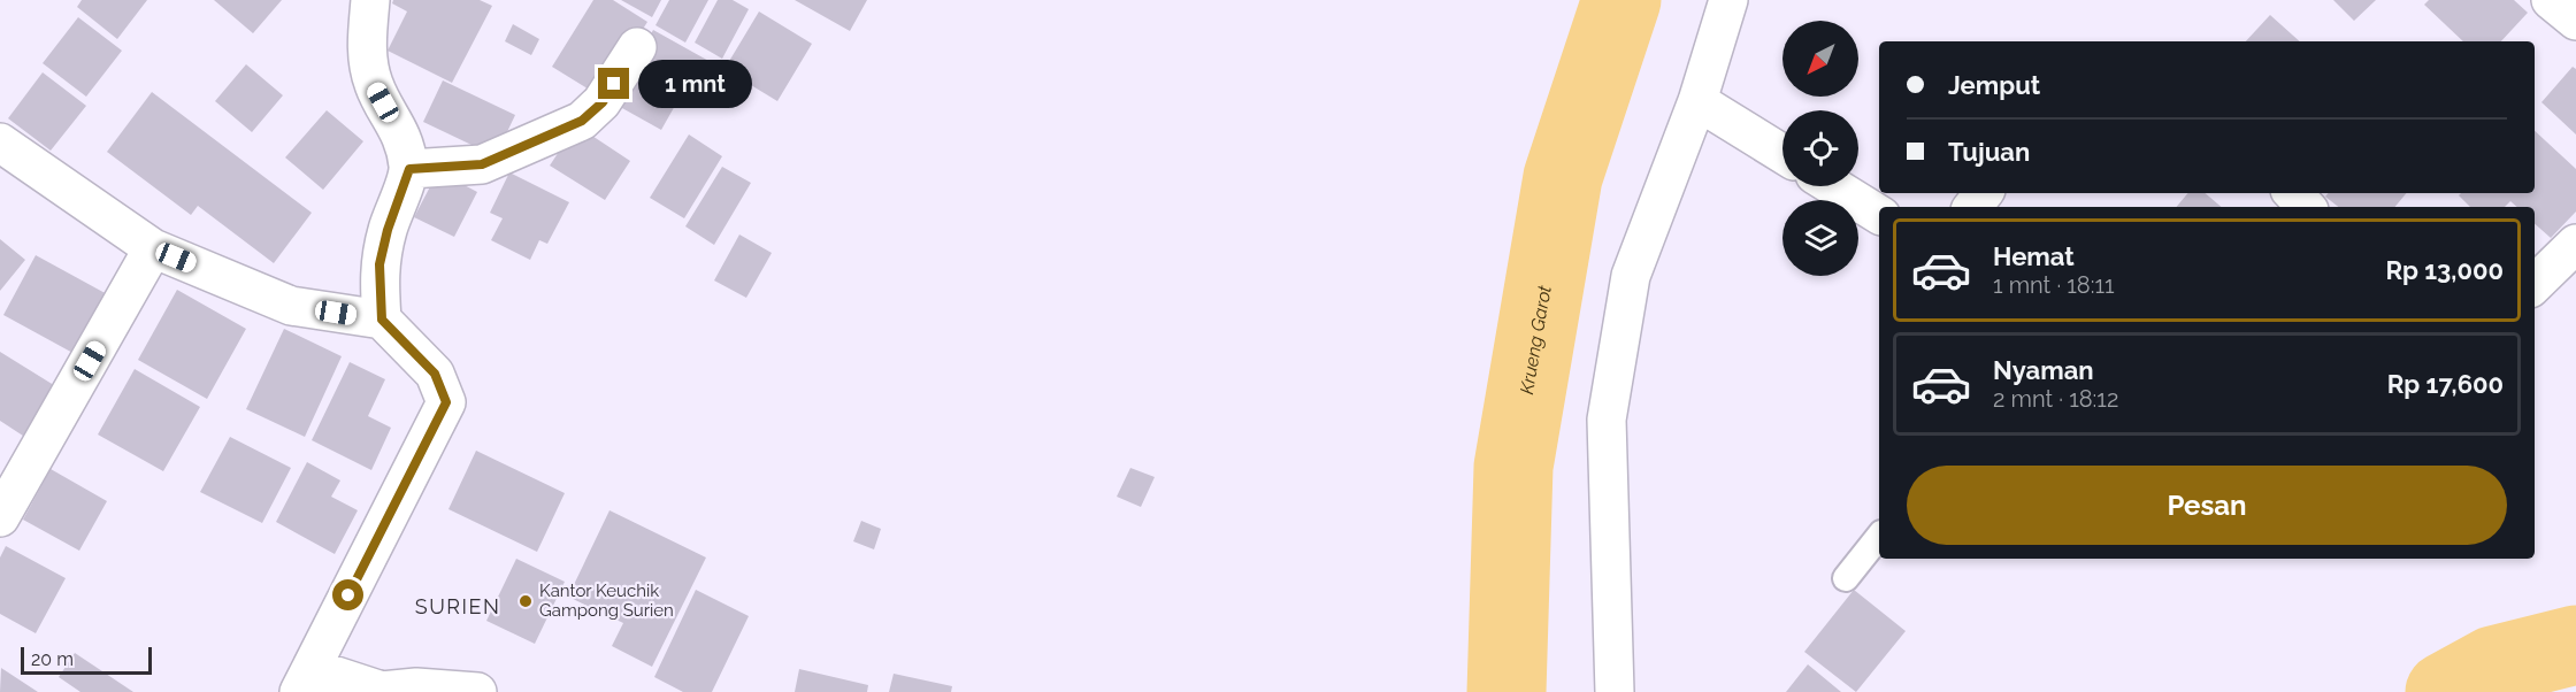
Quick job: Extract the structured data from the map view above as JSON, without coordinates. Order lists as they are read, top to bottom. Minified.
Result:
{"districts":["SURIEN"],"water":["Krueng Garot"],"places":["Kantor Keuchik Gampong Surien"],"scale_bar":"20 m","north":"bottom left","page":{"banner":["Jemput","Tujuan"],"bubble":"1 mnt","list":[{"name":"Hemat","note":"1 mnt · 18:11","value":"Rp 13,000"},{"name":"Nyaman","note":"2 mnt · 18:12","value":"Rp 17,600"}],"buttons":"Pesan","scale":"20 m"}}
